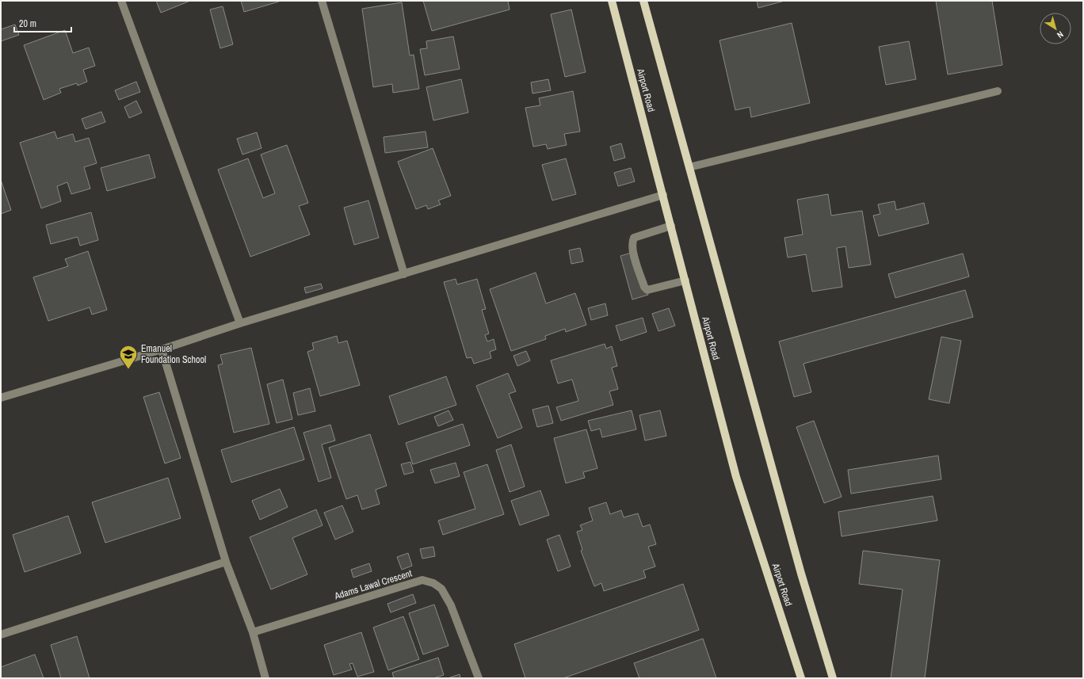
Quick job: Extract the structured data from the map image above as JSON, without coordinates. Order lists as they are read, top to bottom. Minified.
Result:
{"streets":{"main road":["Airport Road"],"street":["Adams Lawal Crescent"]},"places":{"school or university":["Emanuel Foundation School"]},"scale_bar":"20 m","north":"bottom right"}
